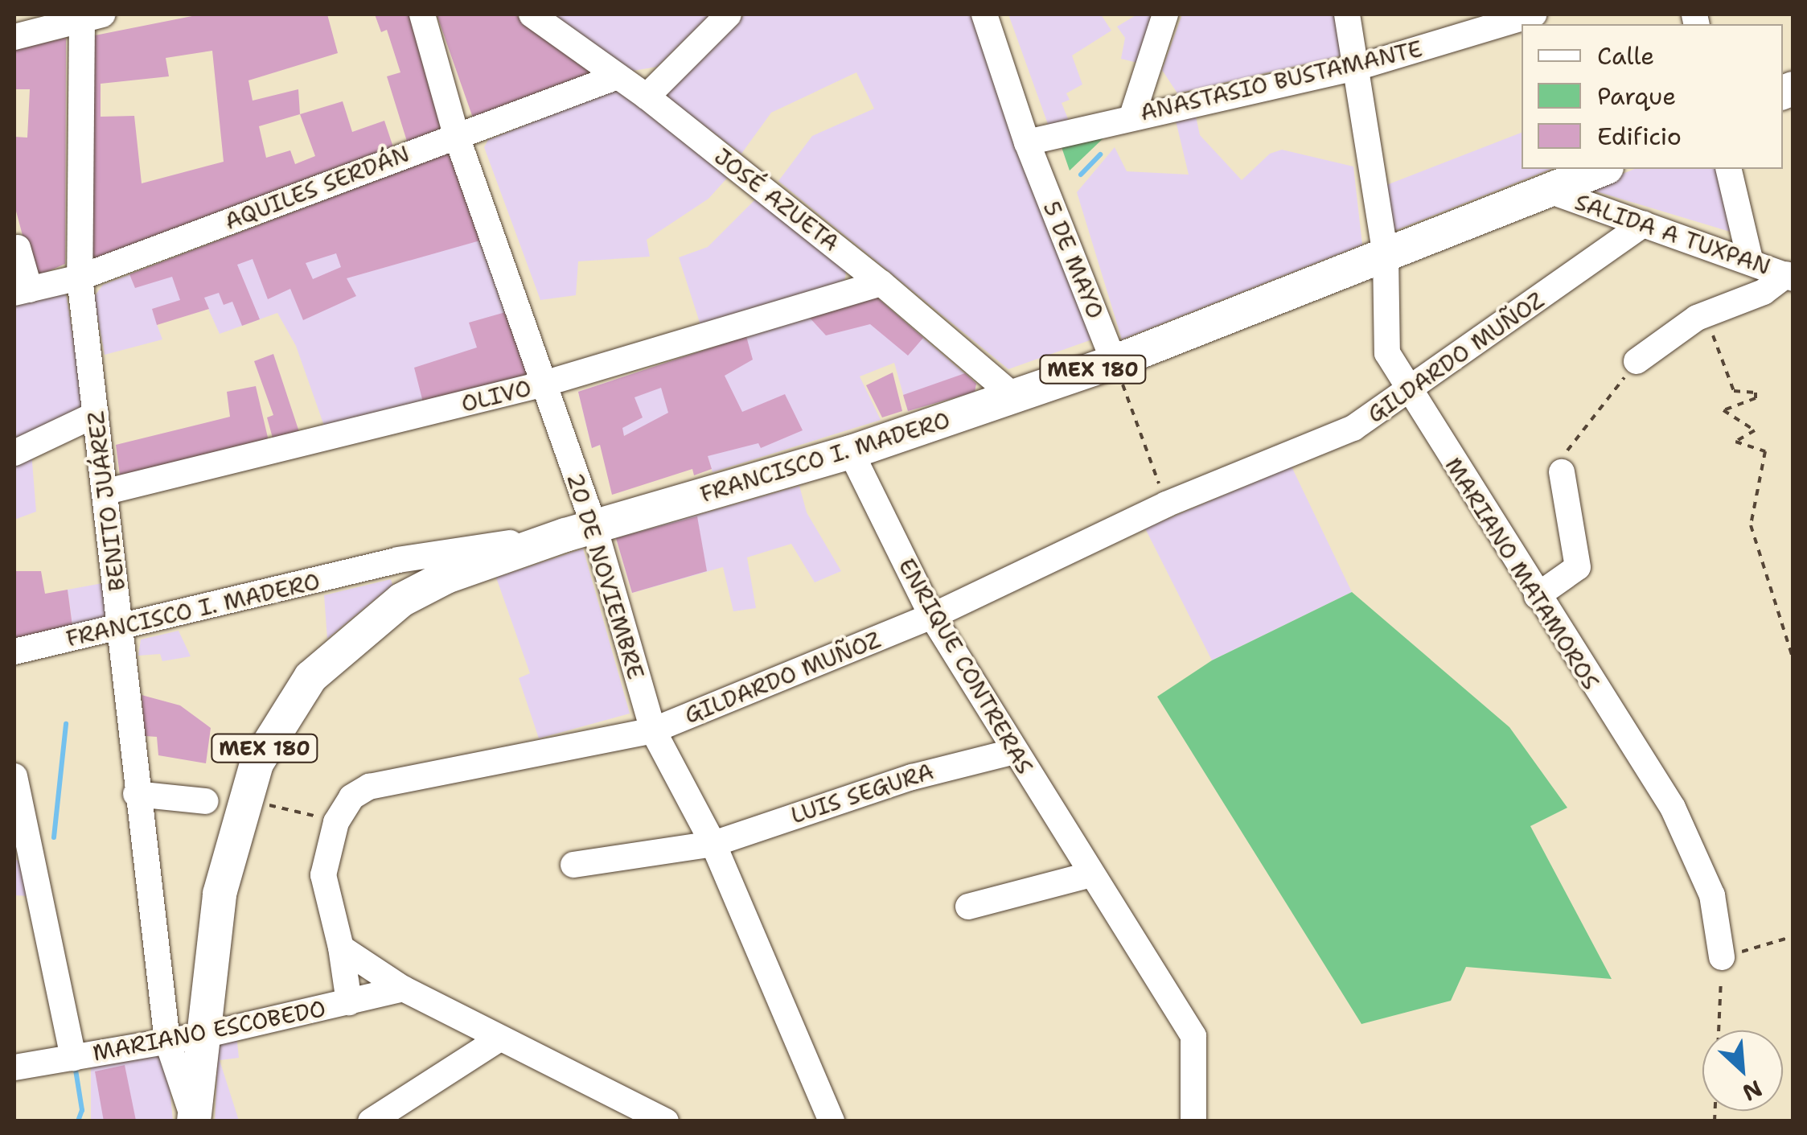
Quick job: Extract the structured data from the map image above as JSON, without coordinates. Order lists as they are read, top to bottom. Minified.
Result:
{"streets":{"main road":["MEX 180","FRANCISCO I. MADERO"],"street":["ANASTASIO BUSTAMANTE","AQUILES SERDÁN","JOSÉ AZUETA","SALIDA A TUXPAN","5 DE MAYO","GILDARDO MUÑOZ","OLIVO","BENITO JUÁREZ","MARIANO MATAMOROS","20 DE NOVIEMBRE","ENRIQUE CONTRERAS","LUIS SEGURA","MARIANO ESCOBEDO"]},"crossings":[["ANASTASIO BUSTAMANTE","5 DE MAYO"],["ANASTASIO BUSTAMANTE","MARIANO MATAMOROS"],["AQUILES SERDÁN","JOSÉ AZUETA"],["AQUILES SERDÁN","BENITO JUÁREZ"],["AQUILES SERDÁN","20 DE NOVIEMBRE"],["JOSÉ AZUETA","OLIVO"],["JOSÉ AZUETA","FRANCISCO I. MADERO"],["SALIDA A TUXPAN","GILDARDO MUÑOZ"],["SALIDA A TUXPAN","FRANCISCO I. MADERO"],["5 DE MAYO","FRANCISCO I. MADERO"],["GILDARDO MUÑOZ","MARIANO MATAMOROS"],["GILDARDO MUÑOZ","20 DE NOVIEMBRE"],["GILDARDO MUÑOZ","ENRIQUE CONTRERAS"],["GILDARDO MUÑOZ","MARIANO ESCOBEDO"],["MEX 180","FRANCISCO I. MADERO"],["MEX 180","BENITO JUÁREZ"],["MEX 180","20 DE NOVIEMBRE"],["MEX 180","MARIANO ESCOBEDO"],["OLIVO","BENITO JUÁREZ"],["OLIVO","20 DE NOVIEMBRE"],["FRANCISCO I. MADERO","BENITO JUÁREZ"],["FRANCISCO I. MADERO","MARIANO MATAMOROS"],["FRANCISCO I. MADERO","20 DE NOVIEMBRE"],["FRANCISCO I. MADERO","ENRIQUE CONTRERAS"],["BENITO JUÁREZ","MARIANO ESCOBEDO"],["20 DE NOVIEMBRE","LUIS SEGURA"],["ENRIQUE CONTRERAS","LUIS SEGURA"]],"legend":["Calle","Parque","Edificio"],"north":"bottom right"}
